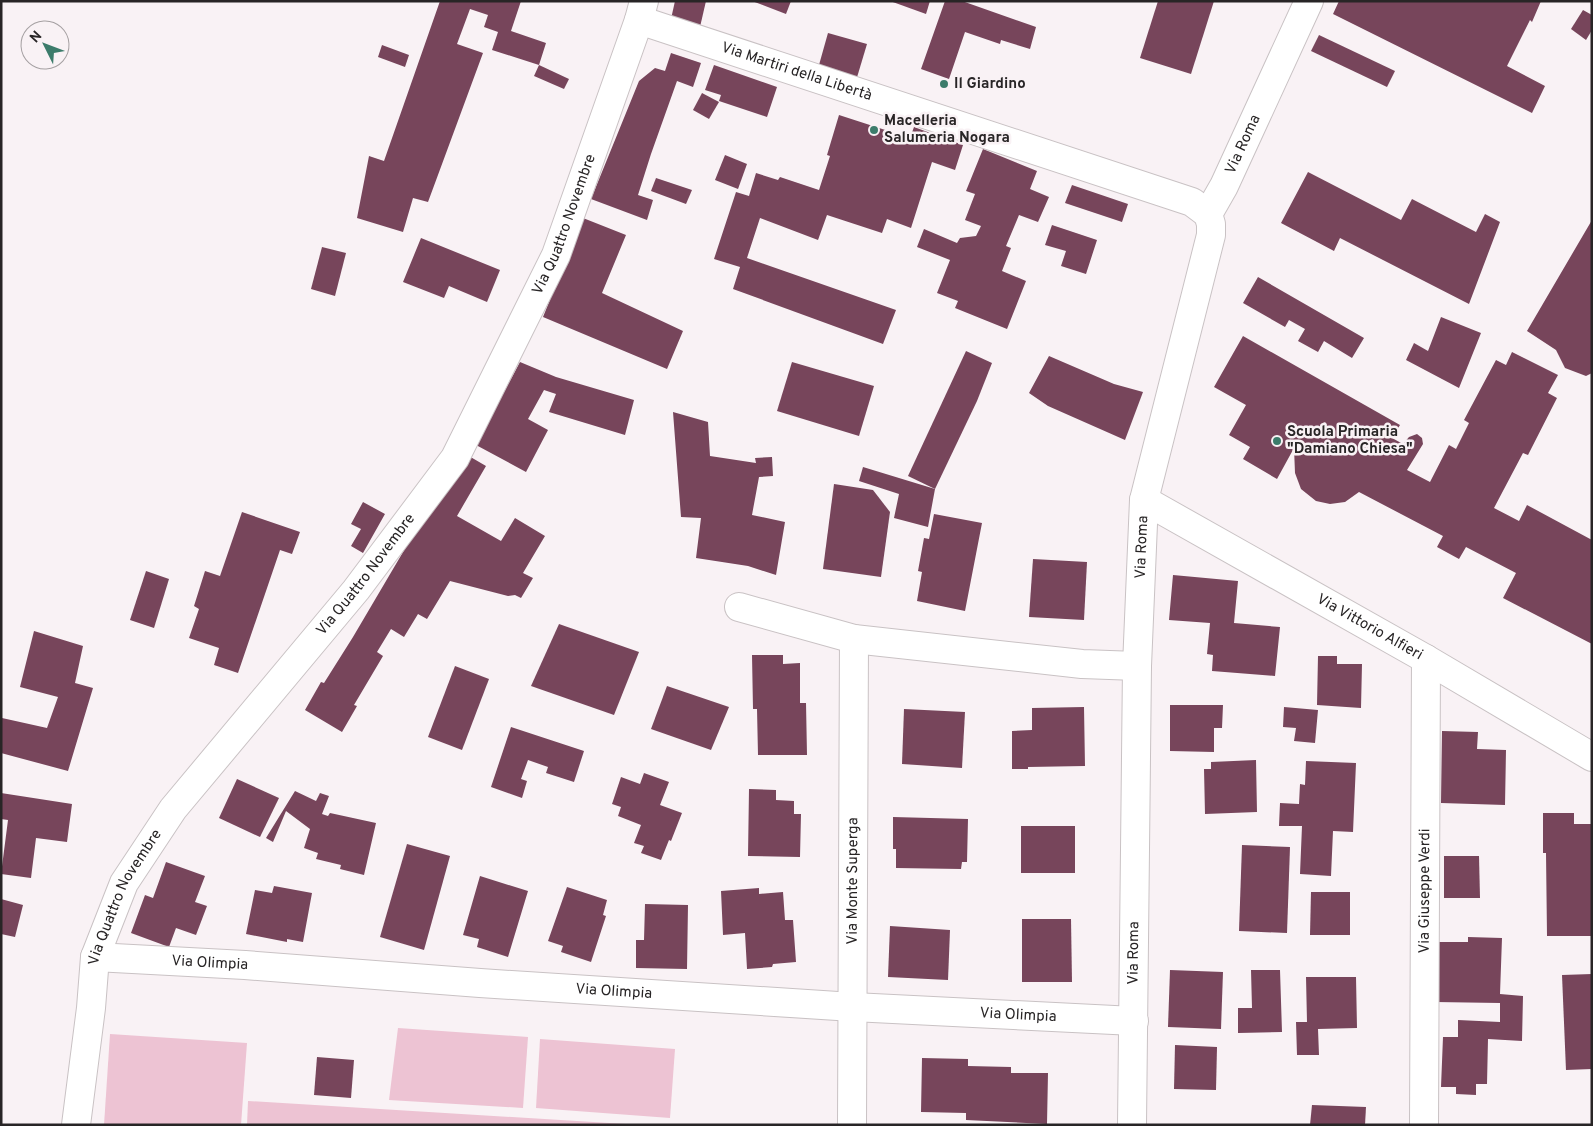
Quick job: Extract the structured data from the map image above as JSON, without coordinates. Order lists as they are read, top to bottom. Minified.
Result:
{"streets":{"street":["Via Martiri della Libertà","Via Roma","Via Quattro Novembre","Via Vittorio Alfieri","Via Monte Superga","Via Giuseppe Verdi","Via Olimpia"]},"crossings":[["Via Martiri della Libertà","Via Roma"],["Via Martiri della Libertà","Via Quattro Novembre"],["Via Roma","Via Vittorio Alfieri"],["Via Roma","Via Olimpia"],["Via Quattro Novembre","Via Olimpia"],["Via Vittorio Alfieri","Via Giuseppe Verdi"],["Via Monte Superga","Via Olimpia"]],"places":["Il Giardino","Macelleria Salumeria Nogara","Scuola Primaria \"Damiano Chiesa\""],"north":"top left"}
